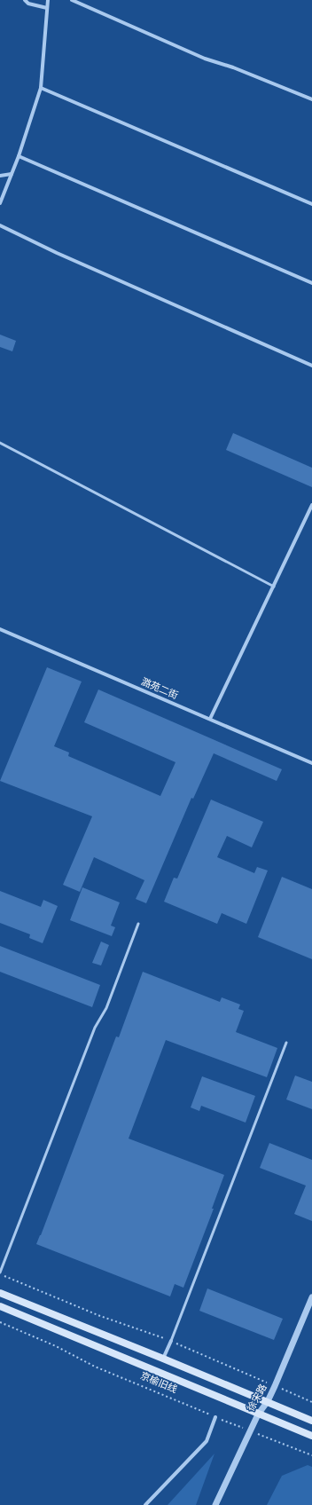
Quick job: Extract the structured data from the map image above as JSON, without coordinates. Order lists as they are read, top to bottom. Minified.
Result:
{"streets":{"main road":["京榆旧线"],"street":["潞苑二街","徐宋路"]},"crossings":[["京榆旧线","徐宋路"]]}
